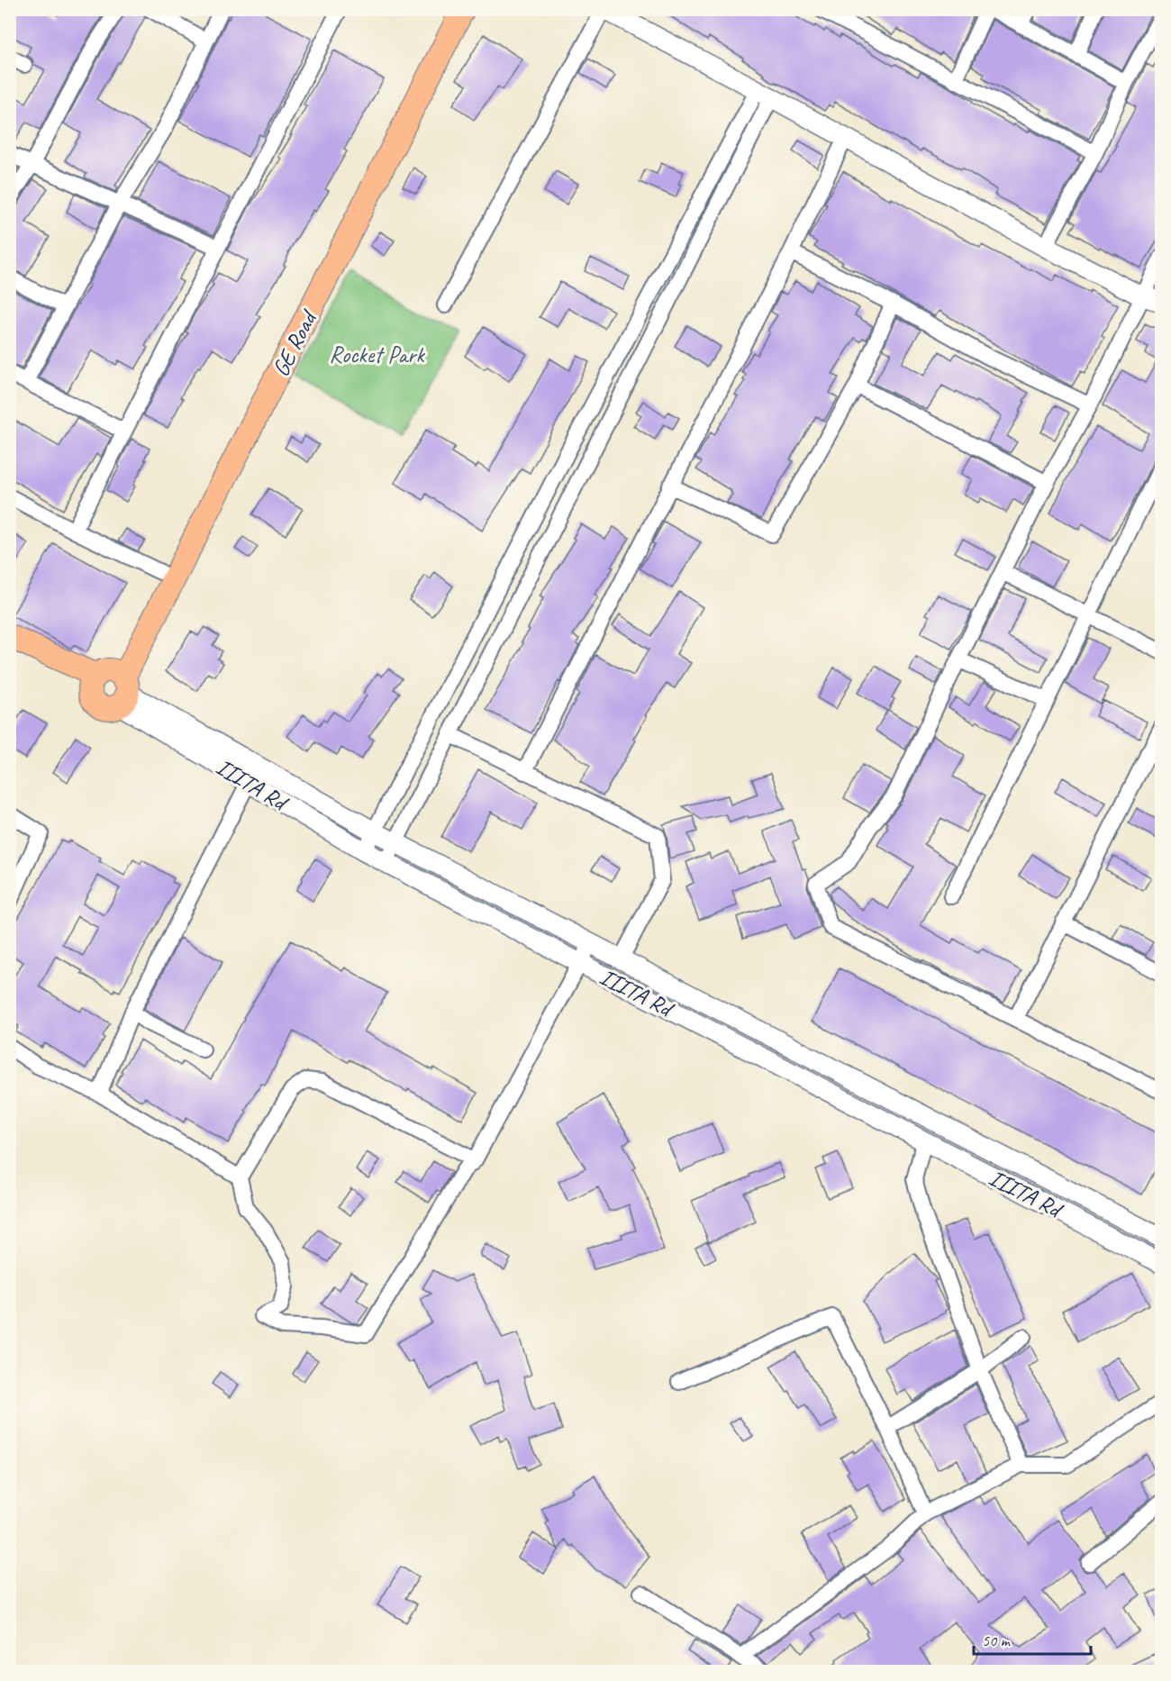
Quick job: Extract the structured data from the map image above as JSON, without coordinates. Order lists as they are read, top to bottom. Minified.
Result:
{"streets":{"main road":["GE Road","IIITA Rd"]},"crossings":[["GE Road","IIITA Rd"]],"parks":["Rocket Park"],"scale_bar":"50 m"}
